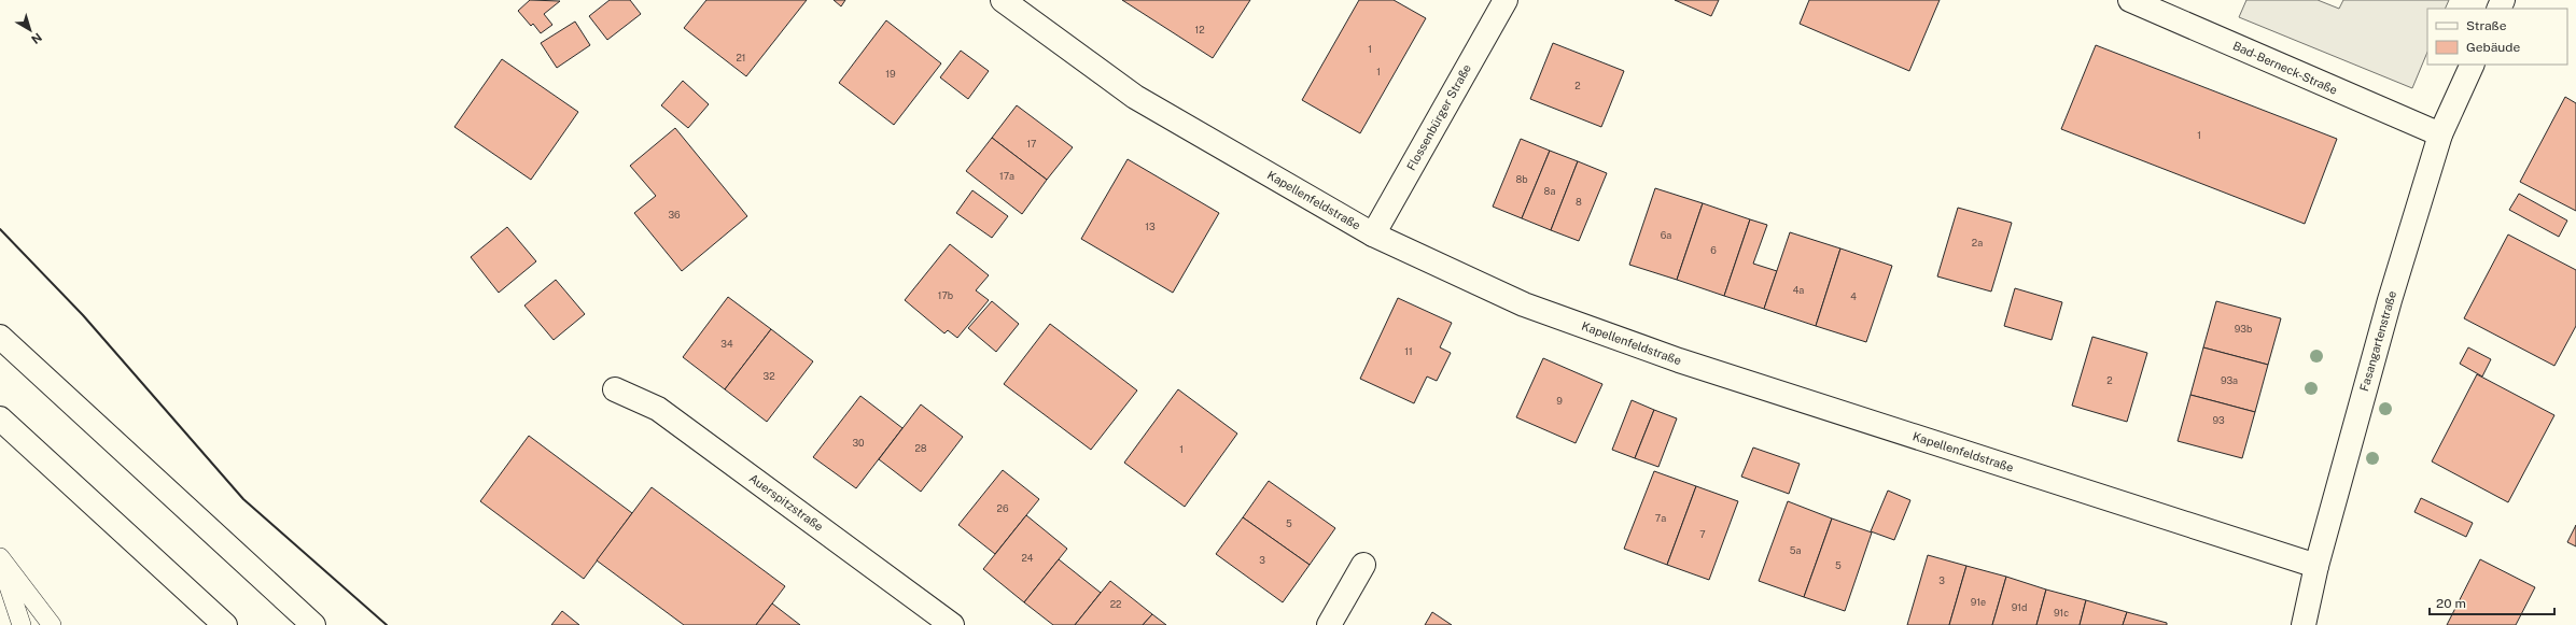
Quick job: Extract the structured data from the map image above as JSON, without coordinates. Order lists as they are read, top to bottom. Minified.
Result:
{"streets":{"main road":["Bad-Berneck-Straße","Flossenbürger Straße","Kapellenfeldstraße","Fasangartenstraße","Auerspitzstraße"]},"crossings":[["Bad-Berneck-Straße","Fasangartenstraße"],["Flossenbürger Straße","Kapellenfeldstraße"],["Kapellenfeldstraße","Fasangartenstraße"]],"house_numbers":["12","1","21","1","19","2","1","17","17a","8b","8a","8","36","13","6a","2a","6","4a","17b","4","93b","34","11","32","2","93a","9","93","30","28","1","26","7a","5","7","5a","24","3","5","3","91e","22","91d","91c"],"legend":["Straße","Gebäude"],"scale_bar":"20 m","north":"bottom right"}
